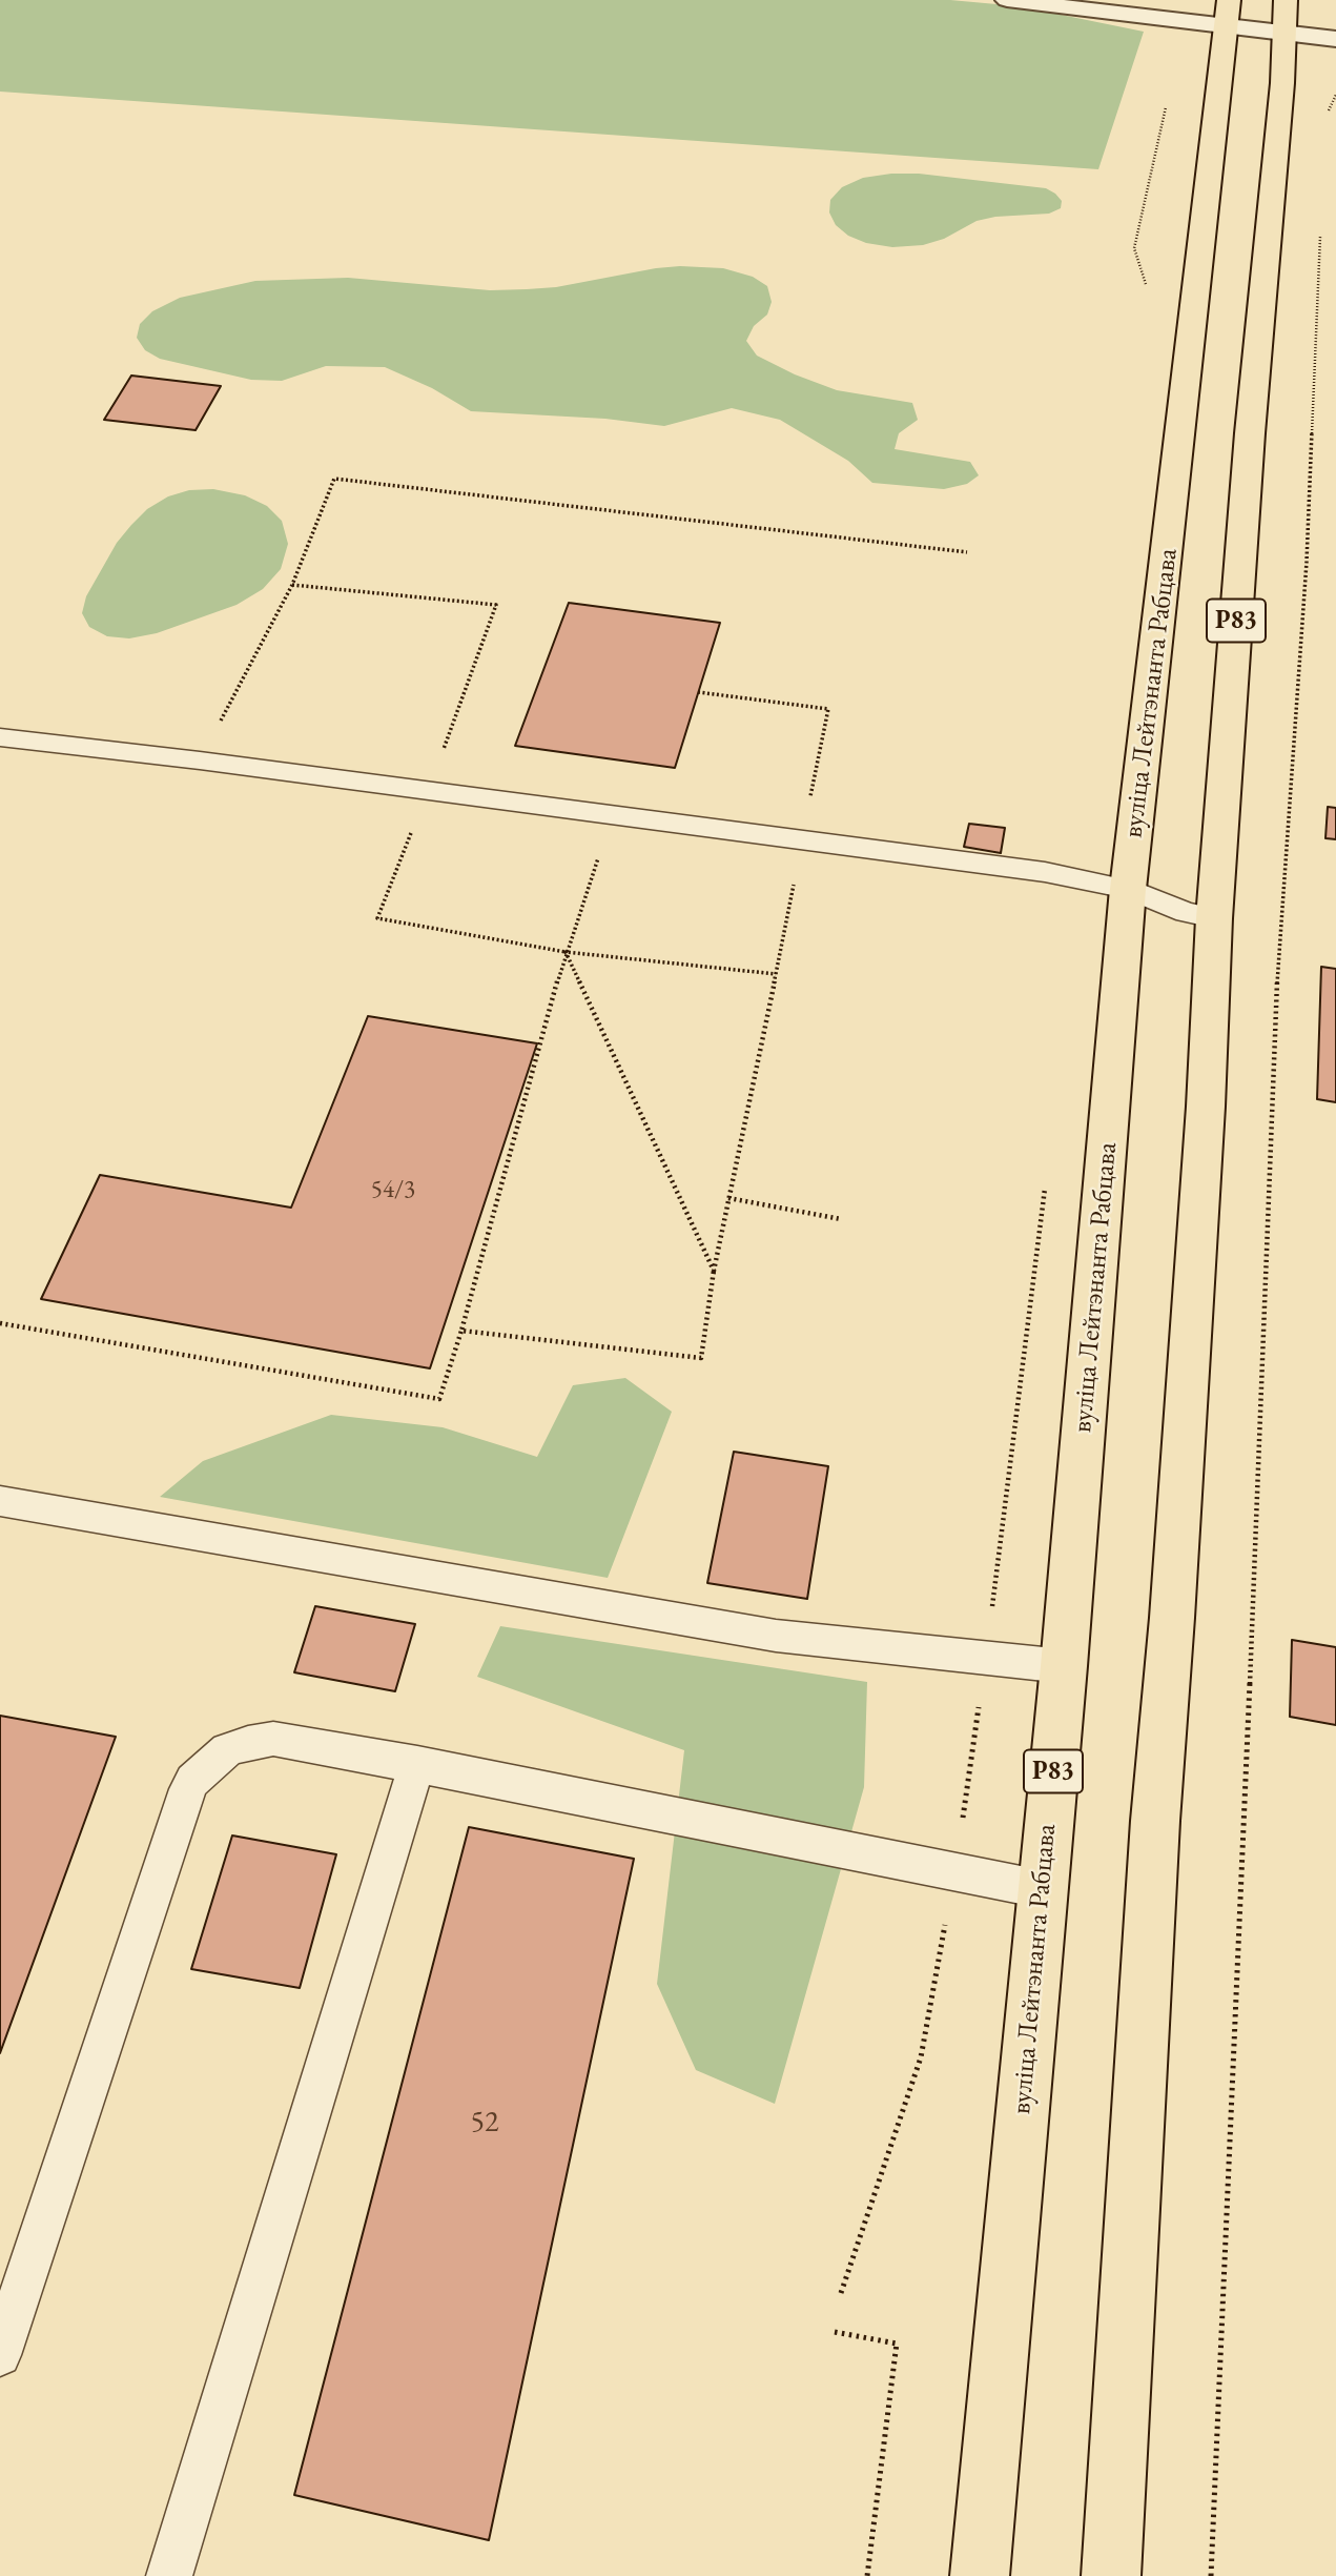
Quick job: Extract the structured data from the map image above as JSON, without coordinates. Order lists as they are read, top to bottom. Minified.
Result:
{"streets":{"highway":["Р83","вуліца Лейтэнанта Рабцава"]},"house_numbers":["54/3","52"]}
